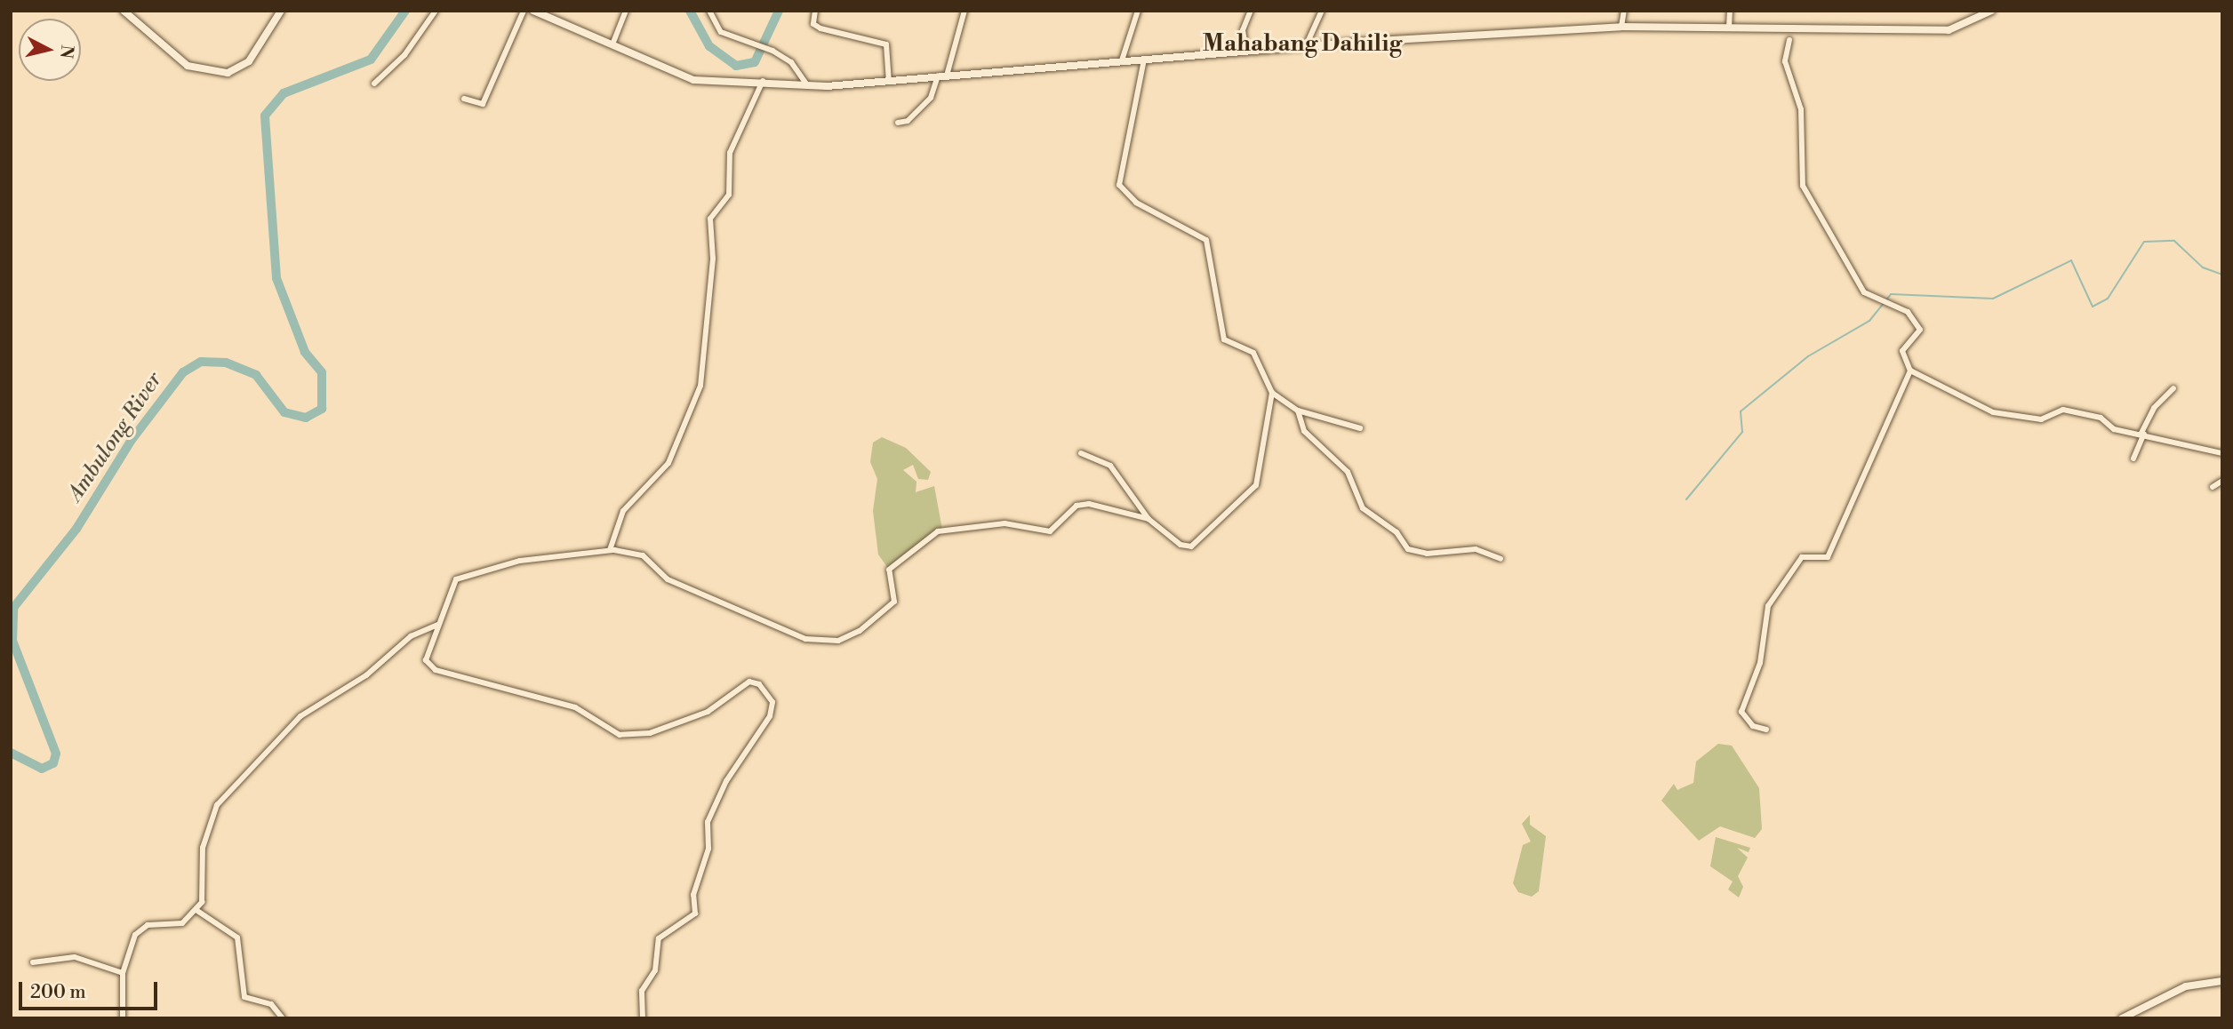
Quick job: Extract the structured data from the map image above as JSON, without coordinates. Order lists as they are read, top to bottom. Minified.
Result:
{"districts":["Mahabang Dahilig"],"water":["Ambulong River"],"scale_bar":"200 m","north":"right"}
